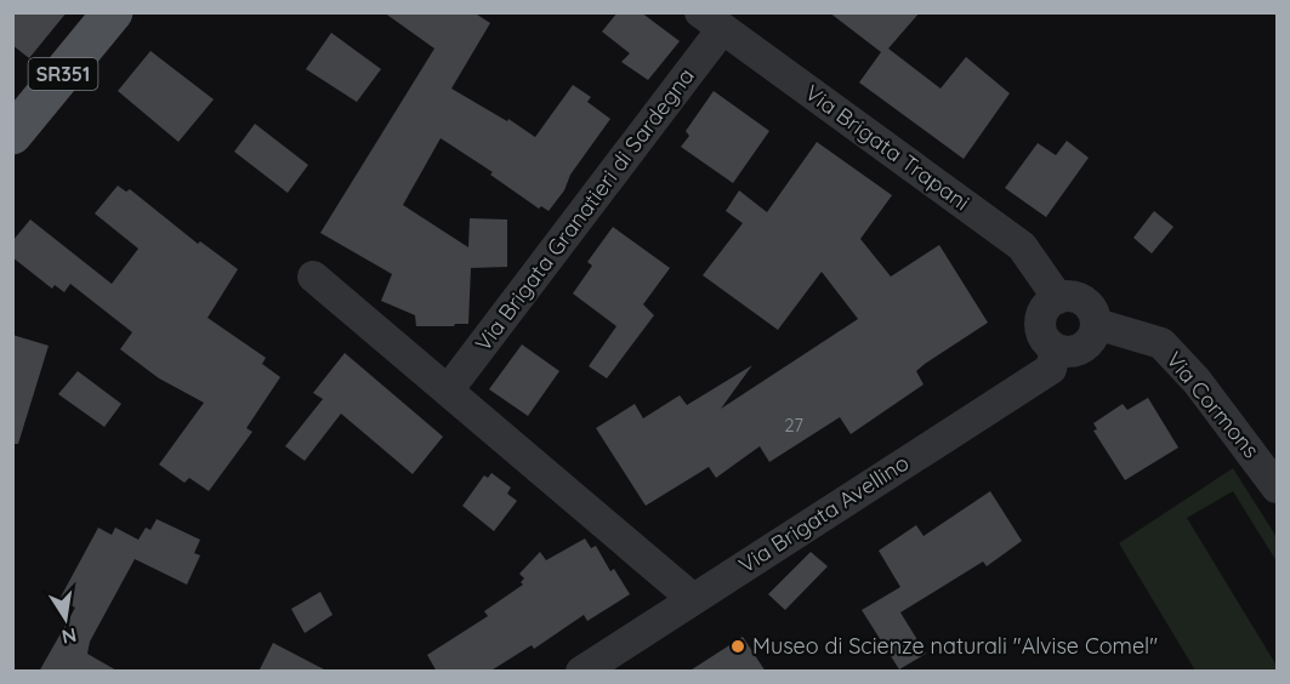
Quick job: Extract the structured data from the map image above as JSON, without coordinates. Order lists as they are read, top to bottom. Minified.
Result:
{"streets":{"main road":["SR351"],"street":["Via Brigata Trapani","Via Brigata Granatieri di Sardegna","Via Cormons","Via Brigata Avellino"]},"crossings":[["Via Brigata Trapani","Via Brigata Granatieri di Sardegna"],["Via Brigata Trapani","Via Cormons"],["Via Brigata Trapani","Via Brigata Avellino"],["Via Cormons","Via Brigata Avellino"]],"places":["Museo di Scienze naturali \"Alvise Comel\""],"house_numbers":["27"],"north":"bottom"}
